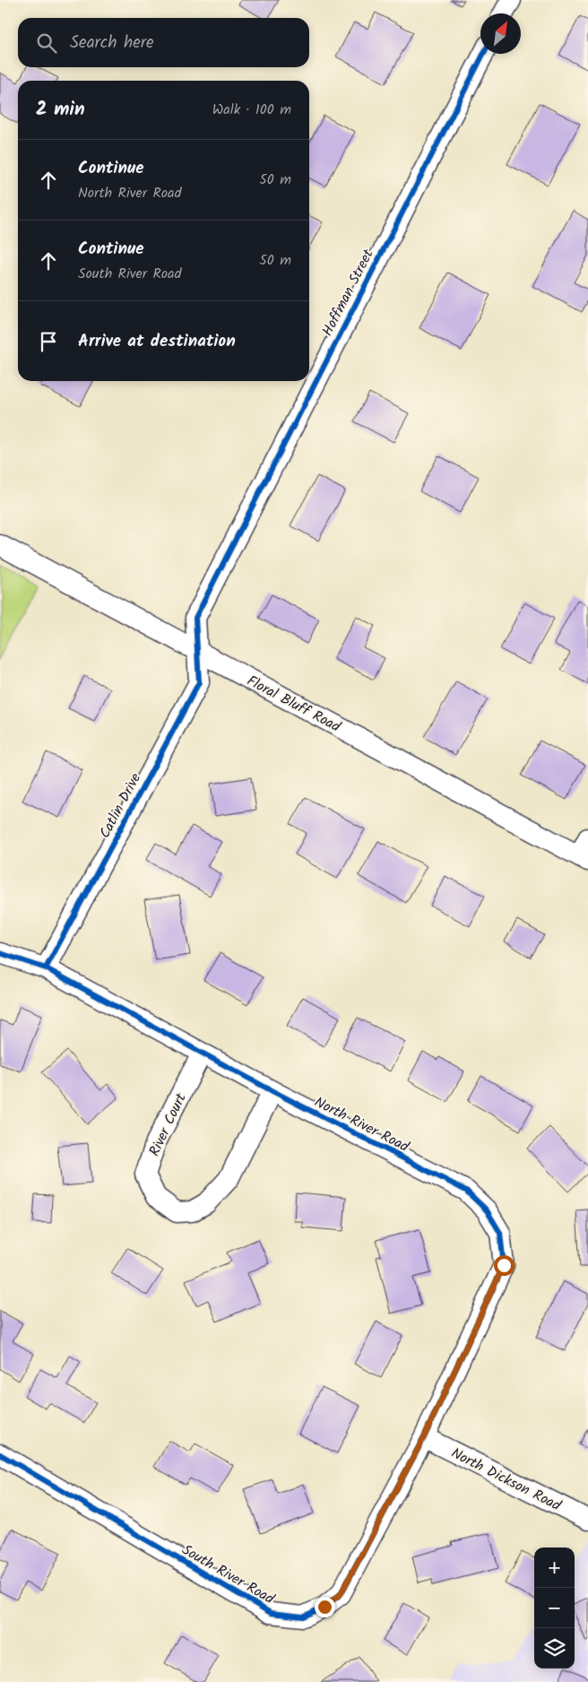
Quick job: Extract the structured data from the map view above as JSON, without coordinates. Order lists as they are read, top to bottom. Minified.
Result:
{"streets":{"street":["Hoffman Street","Floral Bluff Road","Catlin Drive","North River Road","River Court","North Dickson Road","South River Road"]},"crossings":[["Hoffman Street","Floral Bluff Road"],["Hoffman Street","Catlin Drive"],["Floral Bluff Road","Catlin Drive"],["Catlin Drive","North River Road"],["North River Road","River Court"],["North River Road","North Dickson Road"],["North River Road","South River Road"],["North Dickson Road","South River Road"]],"north":"top right","page":{"search":"Search here","heading":["2 min","Walk · 100 m"],"list":[["Continue","North River Road","50 m"],["Continue","South River Road","50 m"],"Arrive at destination"],"map_buttons":["+","−"]}}
